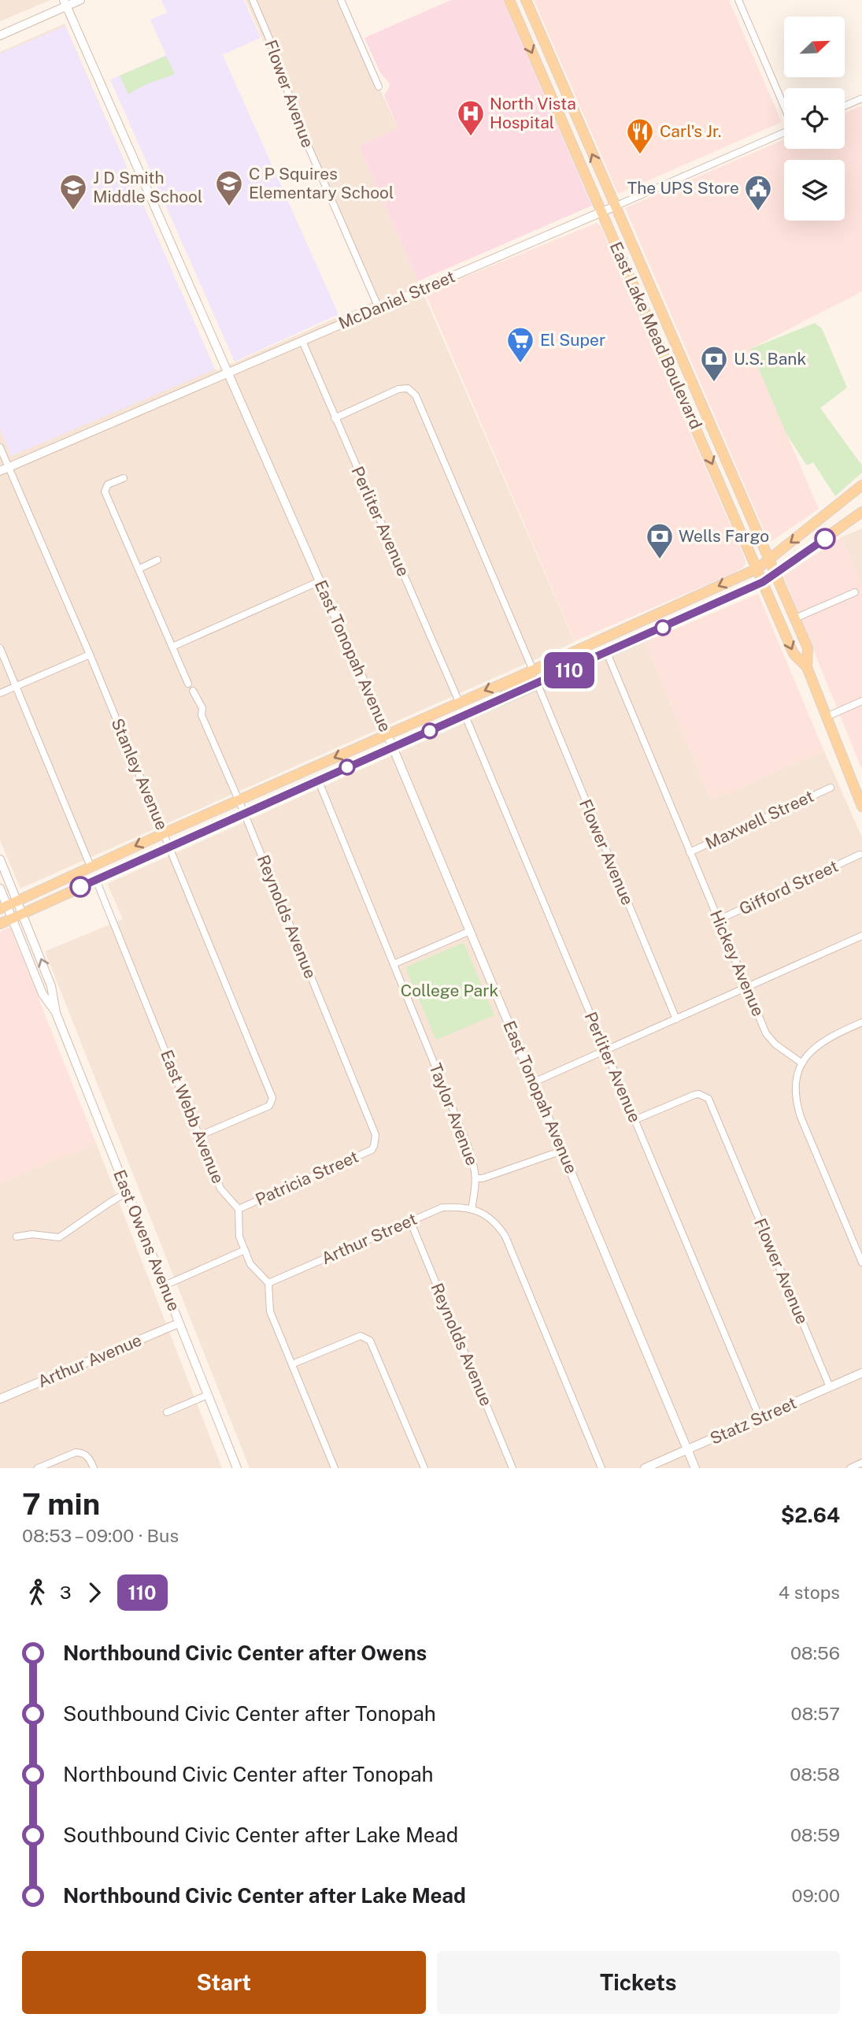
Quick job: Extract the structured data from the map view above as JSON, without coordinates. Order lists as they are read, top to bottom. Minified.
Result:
{"streets":{"main road":["East Lake Mead Boulevard"],"street":["Flower Avenue","McDaniel Street","Perliter Avenue","East Tonopah Avenue","Stanley Avenue","Maxwell Street","Gifford Street","Reynolds Avenue","Hickey Avenue","Taylor Avenue","East Webb Avenue","Patricia Street","Arthur Street","East Owens Avenue","Arthur Avenue","Statz Street"]},"crossings":[["Flower Avenue","McDaniel Street"],["Flower Avenue","Perliter Avenue"],["Flower Avenue","Statz Street"],["McDaniel Street","East Lake Mead Boulevard"],["McDaniel Street","Perliter Avenue"],["McDaniel Street","East Tonopah Avenue"],["McDaniel Street","Stanley Avenue"],["Perliter Avenue","Statz Street"],["East Tonopah Avenue","Statz Street"],["Stanley Avenue","East Webb Avenue"],["Maxwell Street","Hickey Avenue"],["Gifford Street","Hickey Avenue"],["Reynolds Avenue","Patricia Street"],["Reynolds Avenue","Arthur Street"],["Taylor Avenue","Arthur Street"],["East Webb Avenue","Patricia Street"],["East Owens Avenue","Arthur Avenue"]],"parks":["College Park"],"places":{"hospital":["North Vista Hospital"],"restaurant":["Carl's Jr."],"school or university":["C P Squires Elementary School","J D Smith Middle School"],"public building":["The UPS Store"],"supermarket":["El Super"],"bank":["U.S. Bank","Wells Fargo"]},"lines":["bus line 110"],"north":"top right","page":{"on_map":"110","heading":["7 min","08:53 – 09:00 · Bus","$2.64"],"legs":["3","110","4 stops"],"list":[{"name":"Northbound Civic Center after Owens","value":"08:56"},{"name":"Southbound Civic Center after Tonopah","value":"08:57"},{"name":"Northbound Civic Center after Tonopah","value":"08:58"},{"name":"Southbound Civic Center after Lake Mead","value":"08:59"},{"name":"Northbound Civic Center after Lake Mead","value":"09:00"}],"buttons":["Start","Tickets"]}}
